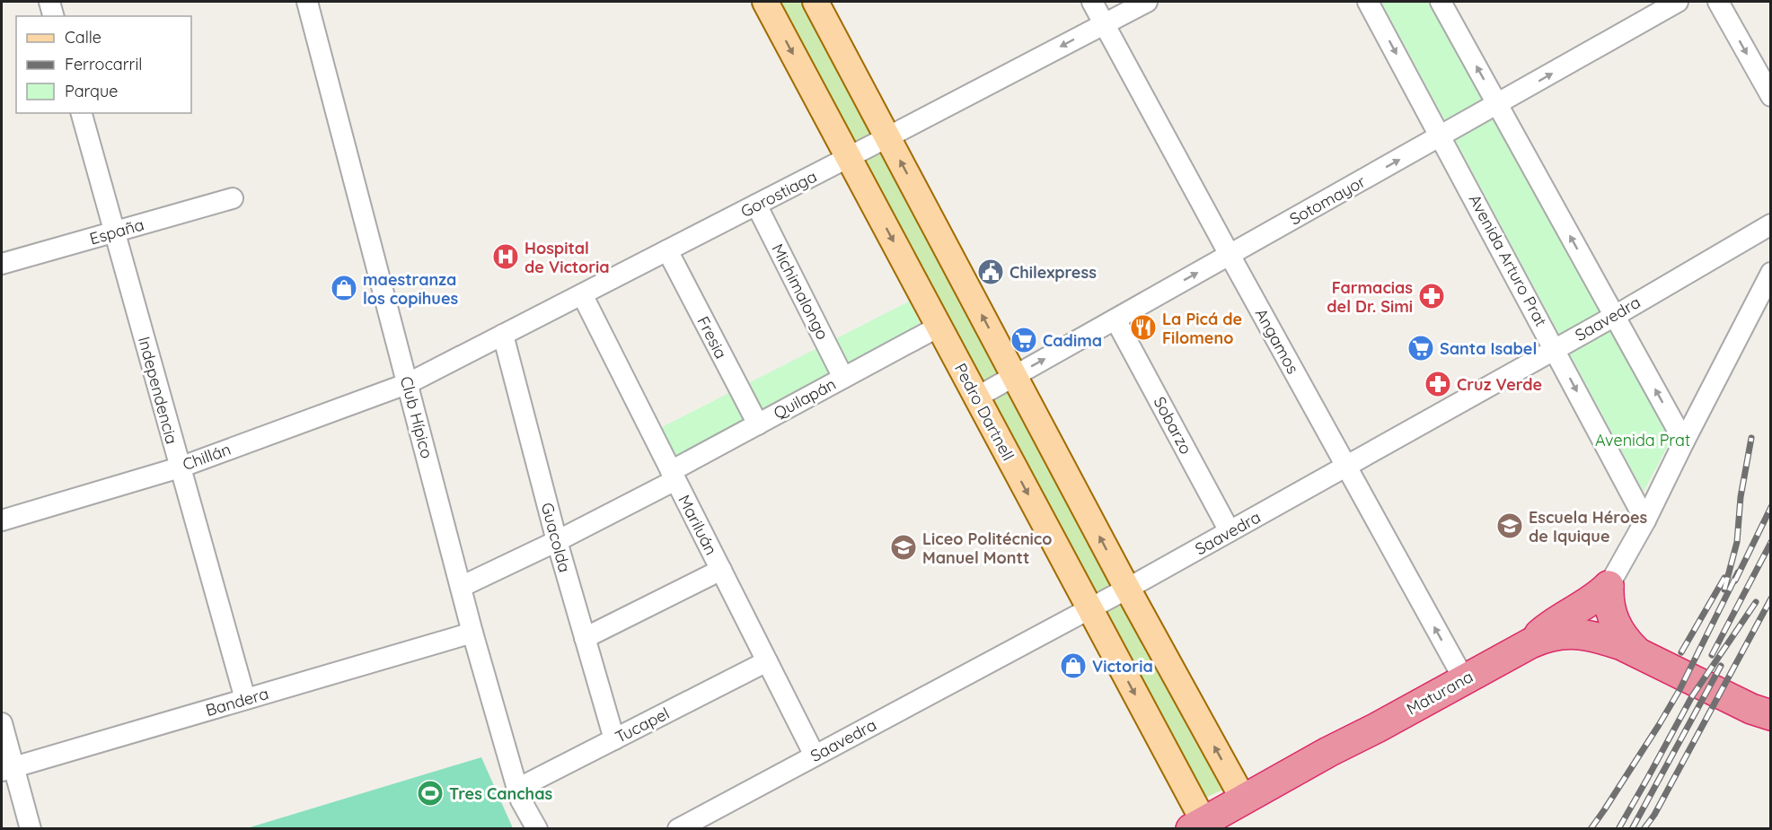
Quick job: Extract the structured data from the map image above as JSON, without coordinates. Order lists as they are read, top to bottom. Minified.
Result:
{"streets":{"highway":["Maturana"],"main road":["Pedro Dartnell"],"street":["Gorostiaga","Sotomayor","España","Avenida Arturo Prat","Michimalongo","Saavedra","Fresia","Angamos","Independencia","Quilapán","Club Hípico","Sobarzo","Chillán","Mariluán","Guacolda","Bandera","Tucapel"]},"crossings":[["Gorostiaga","Michimalongo"],["Gorostiaga","Fresia"],["Gorostiaga","Angamos"],["Gorostiaga","Pedro Dartnell"],["Gorostiaga","Club Hípico"],["Gorostiaga","Chillán"],["Gorostiaga","Mariluán"],["Gorostiaga","Guacolda"],["Sotomayor","Avenida Arturo Prat"],["Sotomayor","Angamos"],["Sotomayor","Pedro Dartnell"],["Sotomayor","Sobarzo"],["España","Independencia"],["Avenida Arturo Prat","Saavedra"],["Michimalongo","Quilapán"],["Saavedra","Angamos"],["Saavedra","Pedro Dartnell"],["Saavedra","Sobarzo"],["Saavedra","Mariluán"],["Fresia","Quilapán"],["Angamos","Maturana"],["Independencia","Chillán"],["Independencia","Bandera"],["Quilapán","Pedro Dartnell"],["Quilapán","Club Hípico"],["Quilapán","Mariluán"],["Quilapán","Guacolda"],["Pedro Dartnell","Maturana"],["Club Hípico","Chillán"],["Club Hípico","Bandera"],["Club Hípico","Tucapel"],["Mariluán","Tucapel"],["Guacolda","Tucapel"]],"one_way":["Sotomayor"],"parks":["Avenida Prat"],"places":{"hospital":["Hospital de Victoria"],"public building":["Chilexpress"],"shop":["maestranza los copihues","Victoria"],"pharmacy":["Farmacias del Dr. Simi","Cruz Verde"],"restaurant":["La Picá de Filomeno"],"supermarket":["Cadima","Santa Isabel"],"school or university":["Escuela Héroes de Iquique","Liceo Politécnico Manuel Montt"],"sports":["Tres Canchas"]},"legend":["Calle","Ferrocarril","Parque"]}
